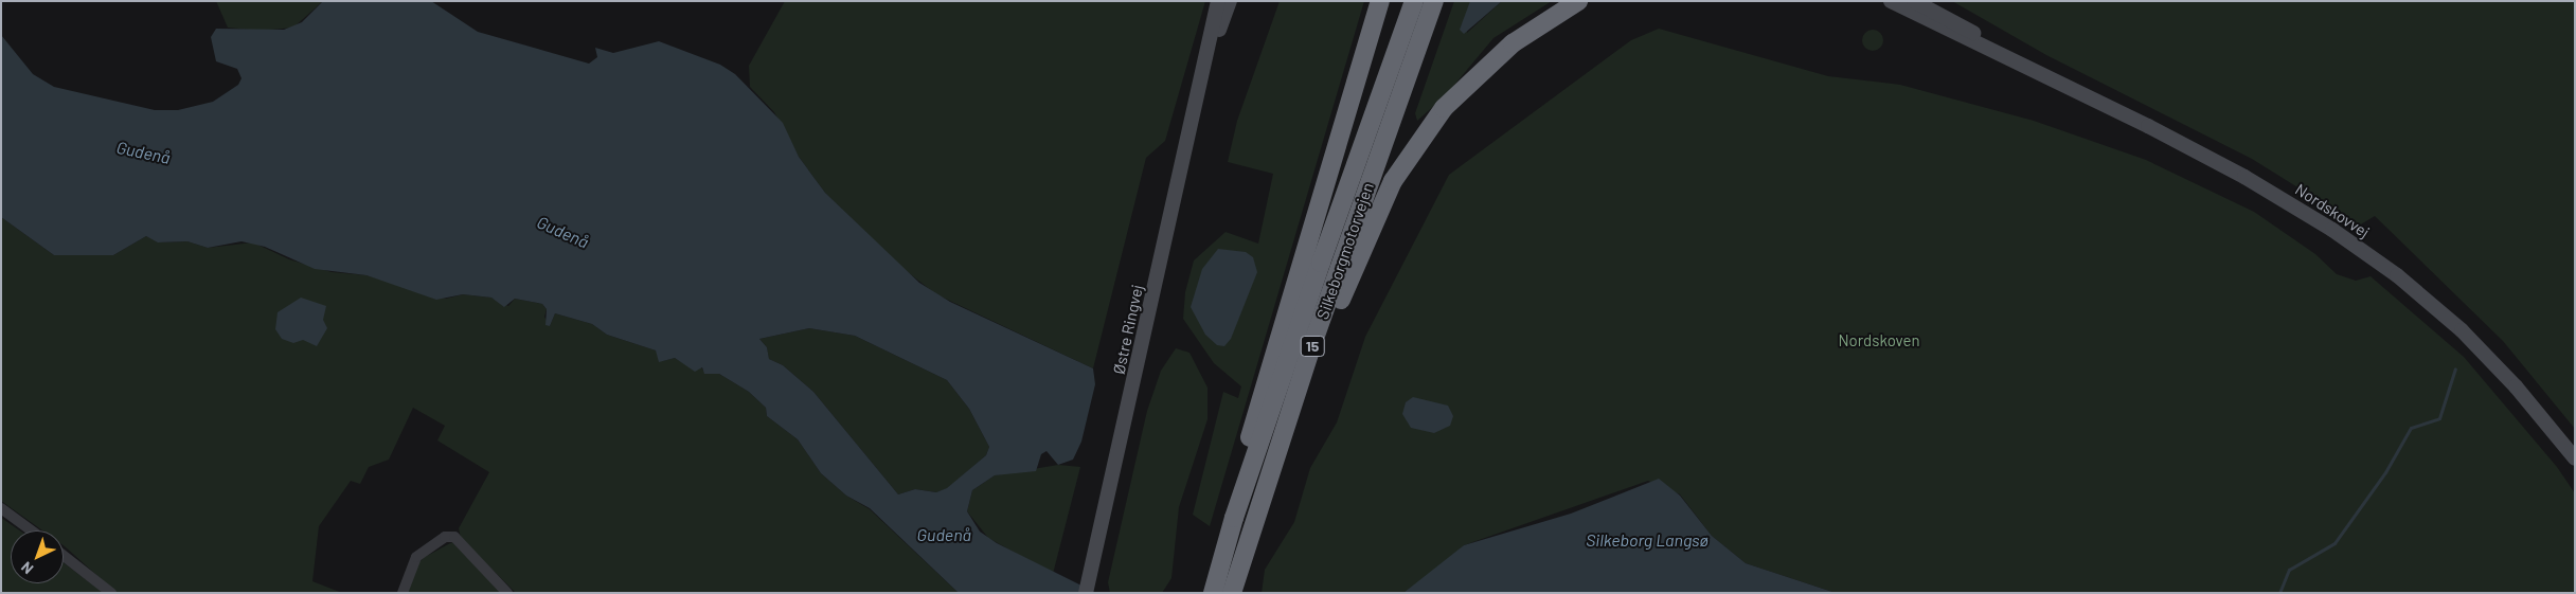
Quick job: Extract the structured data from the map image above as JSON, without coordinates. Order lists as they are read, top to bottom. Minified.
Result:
{"streets":{"highway":["Silkeborgmotorvejen","15"],"street":["Nordskovvej","Østre Ringvej"]},"water":["Gudenå","Silkeborg Langsø"],"parks":["Nordskoven"],"north":"bottom left"}
